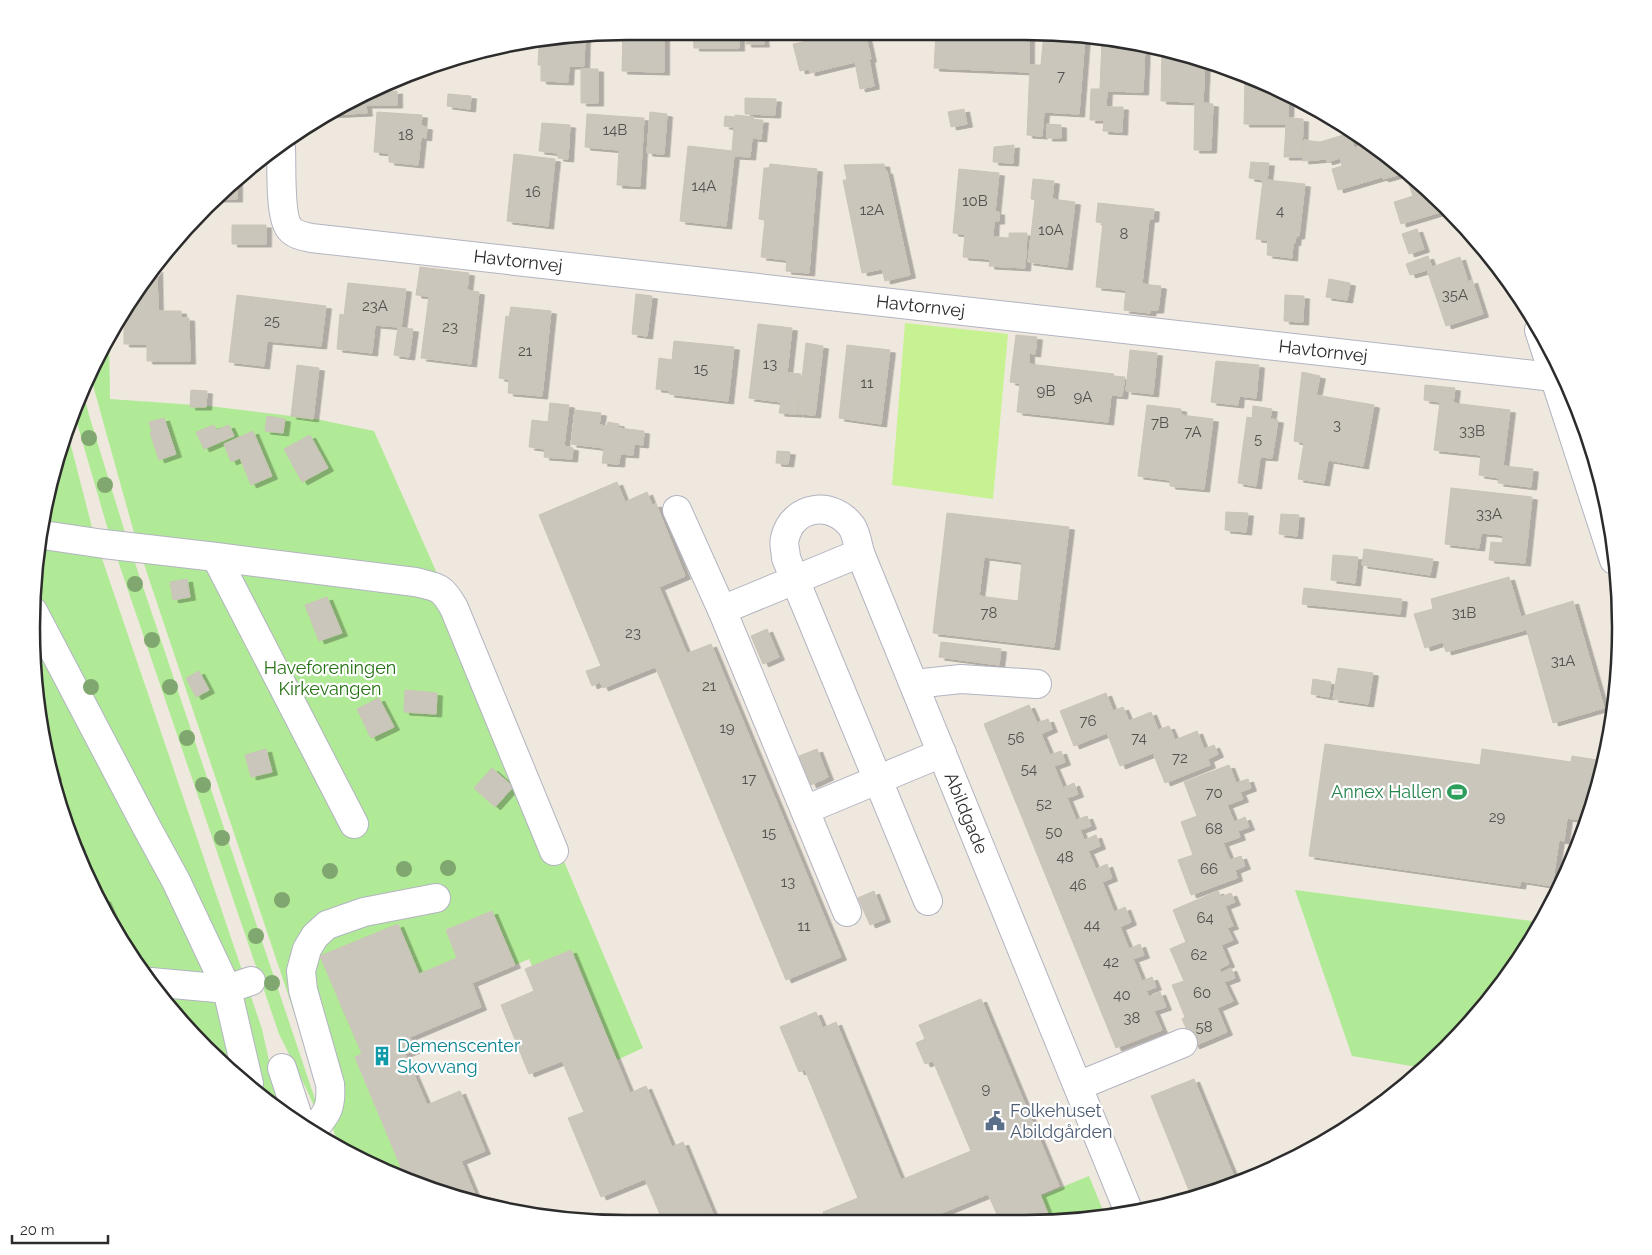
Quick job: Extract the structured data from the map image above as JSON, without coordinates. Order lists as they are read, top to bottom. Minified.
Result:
{"streets":{"street":["Havtornvej","Abildgade"]},"parks":["Haveforeningen Kirkevangen"],"places":{"sports":["Annex Hallen"],"building":["Demenscenter Skovvang"],"public building":["Folkehuset Abildgården"]},"house_numbers":["7","14B","18","14A","16","10B","12A","4","10A","8","35A","23A","25","23","21","13","15","11","9B","9A","7B","3","33B","7A","5","33A","78","31B","23","31A","21","76","19","56","74","72","54","17","70","52","29","68","50","15","48","66","13","46","64","44","11","62","42","60","40","38","58","9"],"scale_bar":"20 m"}
